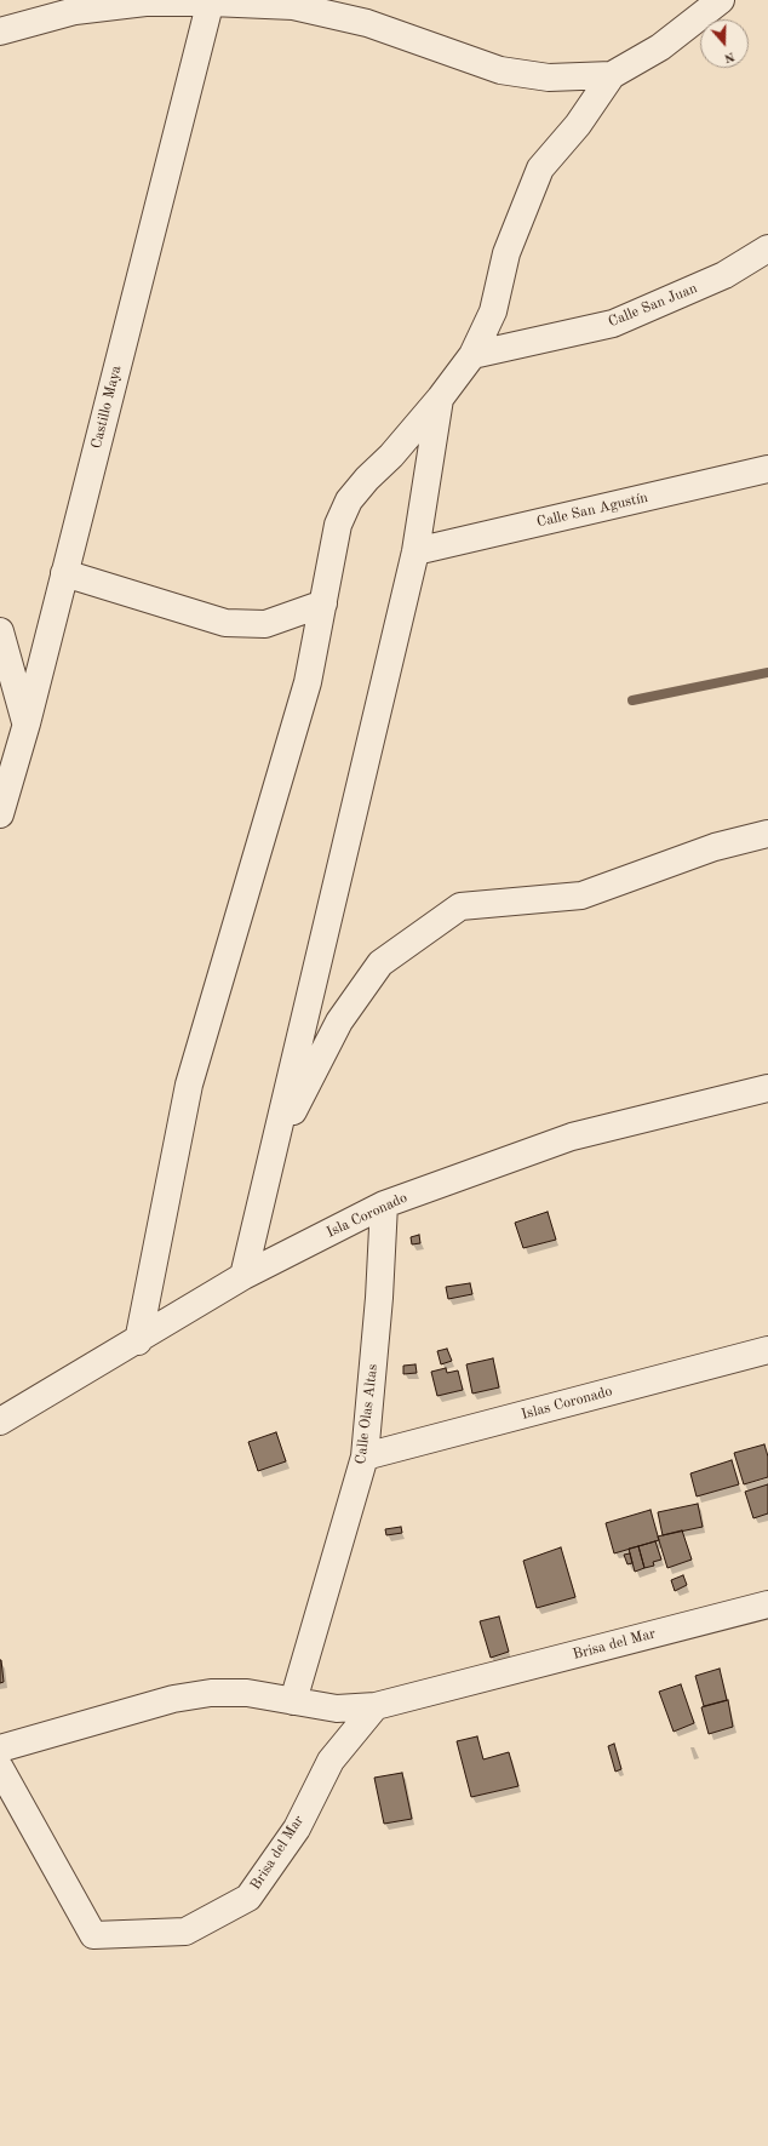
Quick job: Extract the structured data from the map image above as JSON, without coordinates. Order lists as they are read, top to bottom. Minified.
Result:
{"streets":{"street":["Calle San Juan","Castillo Maya","Calle San Agustín","Isla Coronado","Islas Coronado","Calle Olas Altas","Brisa del Mar"]},"crossings":[["Isla Coronado","Calle Olas Altas"],["Islas Coronado","Calle Olas Altas"],["Calle Olas Altas","Brisa del Mar"]],"north":"bottom"}
